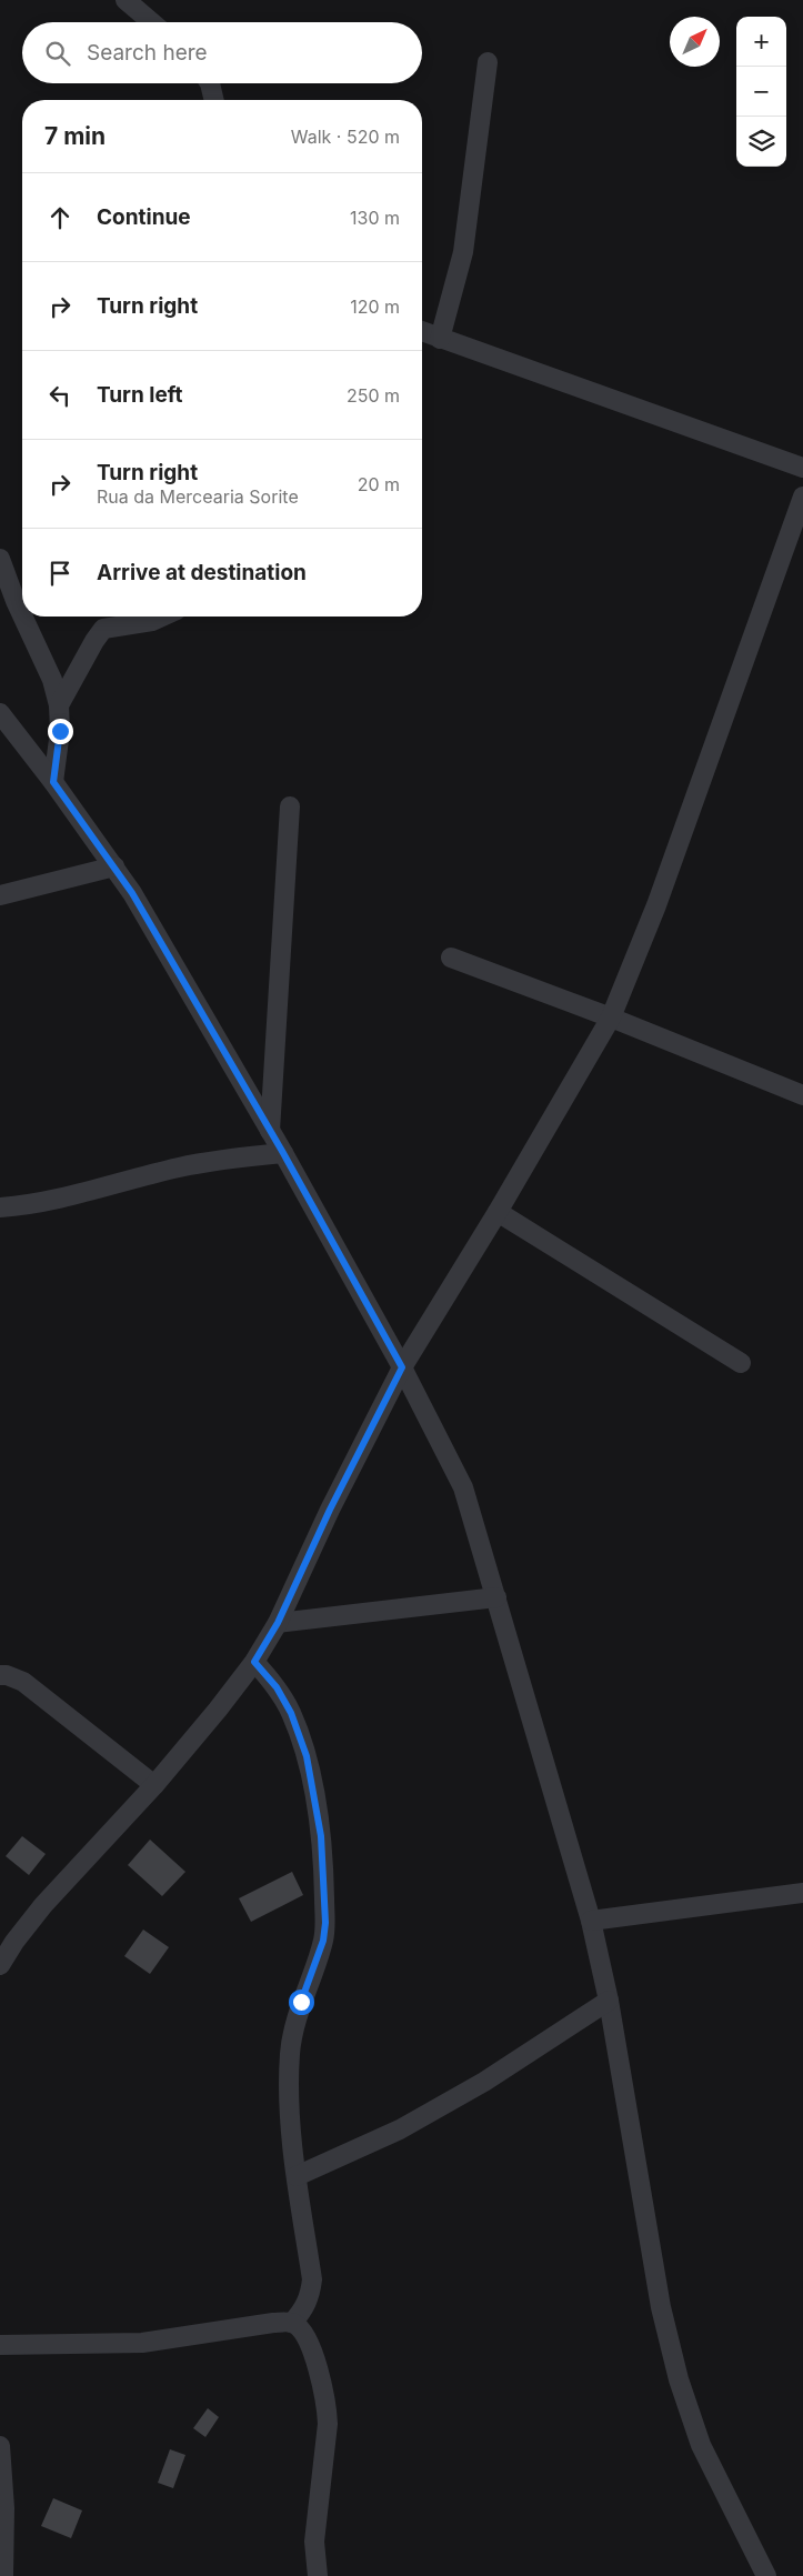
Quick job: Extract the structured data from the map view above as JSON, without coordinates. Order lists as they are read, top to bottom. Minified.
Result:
{"north":"top right","page":{"map_buttons":["+","−"],"search":"Search here","heading":["7 min","Walk · 520 m"],"list":[["Continue","130 m"],["Turn right","120 m"],["Turn left","250 m"],["Turn right","Rua da Mercearia Sorite","20 m"],"Arrive at destination"]}}
